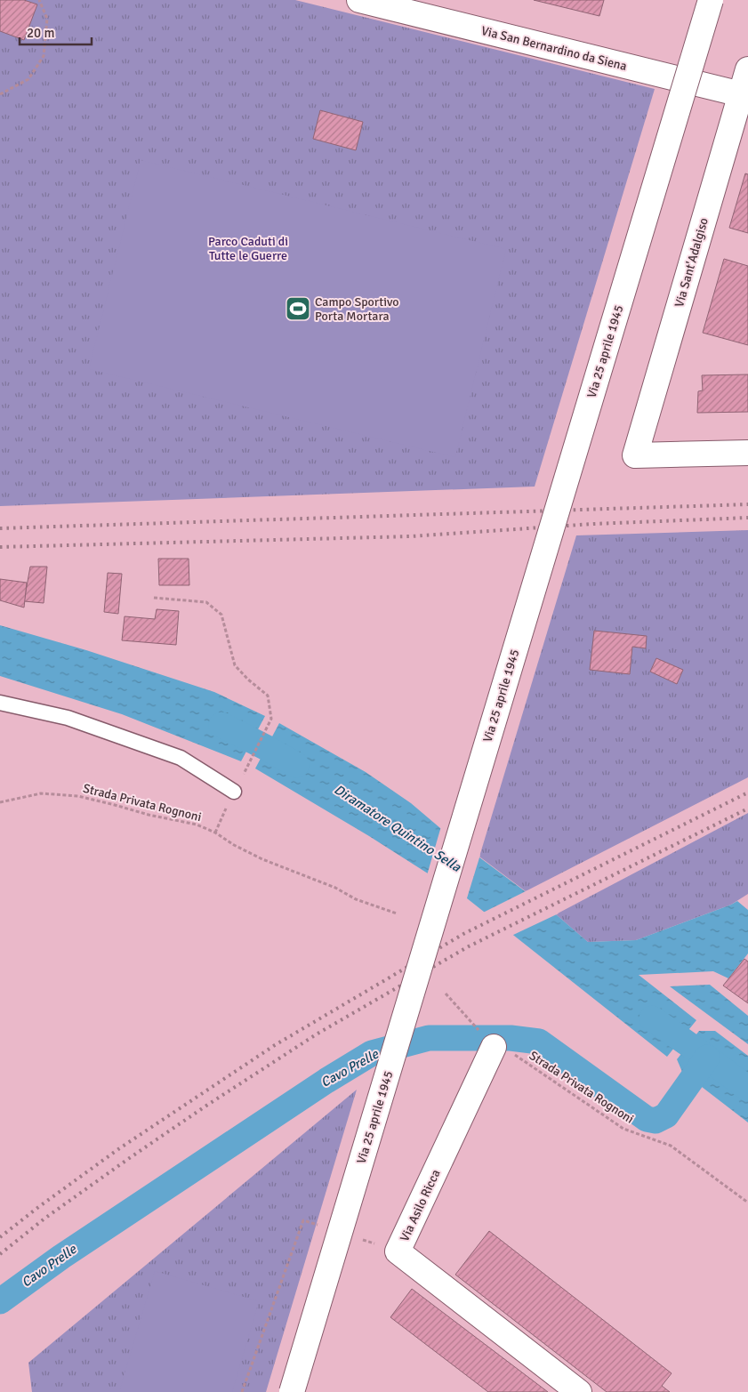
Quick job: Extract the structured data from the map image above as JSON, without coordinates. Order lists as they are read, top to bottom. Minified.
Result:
{"streets":{"street":["Via San Bernardino da Siena","Via Sant'Adalgiso","Via 25 aprile 1945","Via Asilo Ricca"],"path":["Strada Privata Rognoni"]},"crossings":[["Via San Bernardino da Siena","Via Sant'Adalgiso"],["Strada Privata Rognoni","Via Asilo Ricca"]],"water":["Diramatore Quintino Sella","Cavo Prelle"],"parks":["Parco Caduti di Tutte le Guerre"],"places":{"sports":["Campo Sportivo Porta Mortara"]},"scale_bar":"20 m"}
